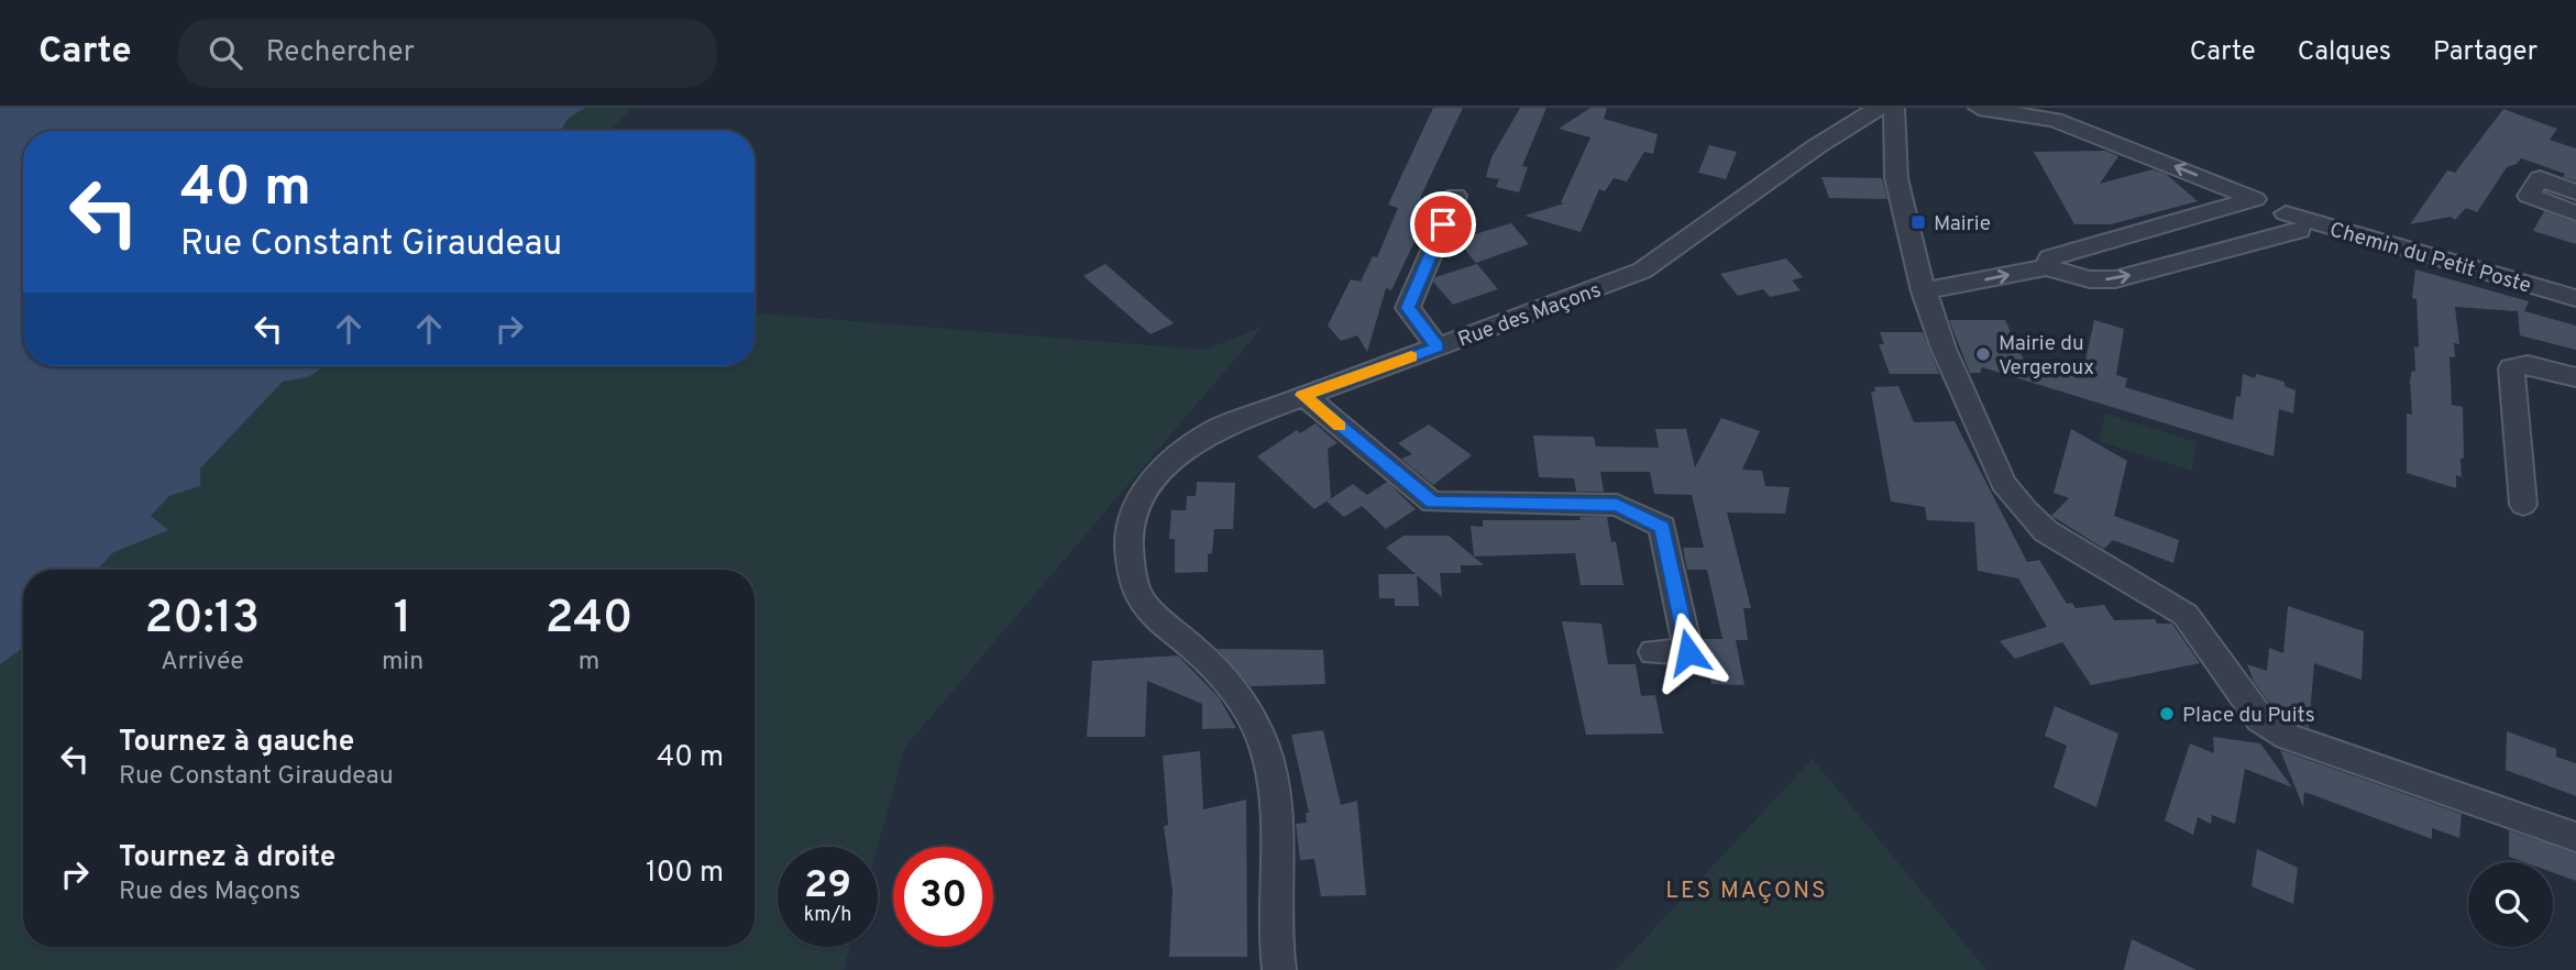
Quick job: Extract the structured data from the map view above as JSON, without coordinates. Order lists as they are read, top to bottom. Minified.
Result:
{"streets":{"street":["Chemin du Petit Poste","Rue des Maçons"]},"one_way":["Chemin du Petit Poste"],"districts":["LES MAÇONS"],"places":{"transit":["Mairie"],"other":["Mairie du Vergeroux","Place du Puits"]},"page":{"header":"Carte","search":"Rechercher","nav":["Carte","Calques","Partager"],"turn":["40 m","Rue Constant Giraudeau"],"eta":["20:13","Arrivée","1","min","240","m"],"list":[{"name":"Tournez à gauche","note":"Rue Constant Giraudeau","value":"40 m"},{"name":"Tournez à droite","note":"Rue des Maçons","value":"100 m"}],"speed":"29 km/h","limit":"30"}}
